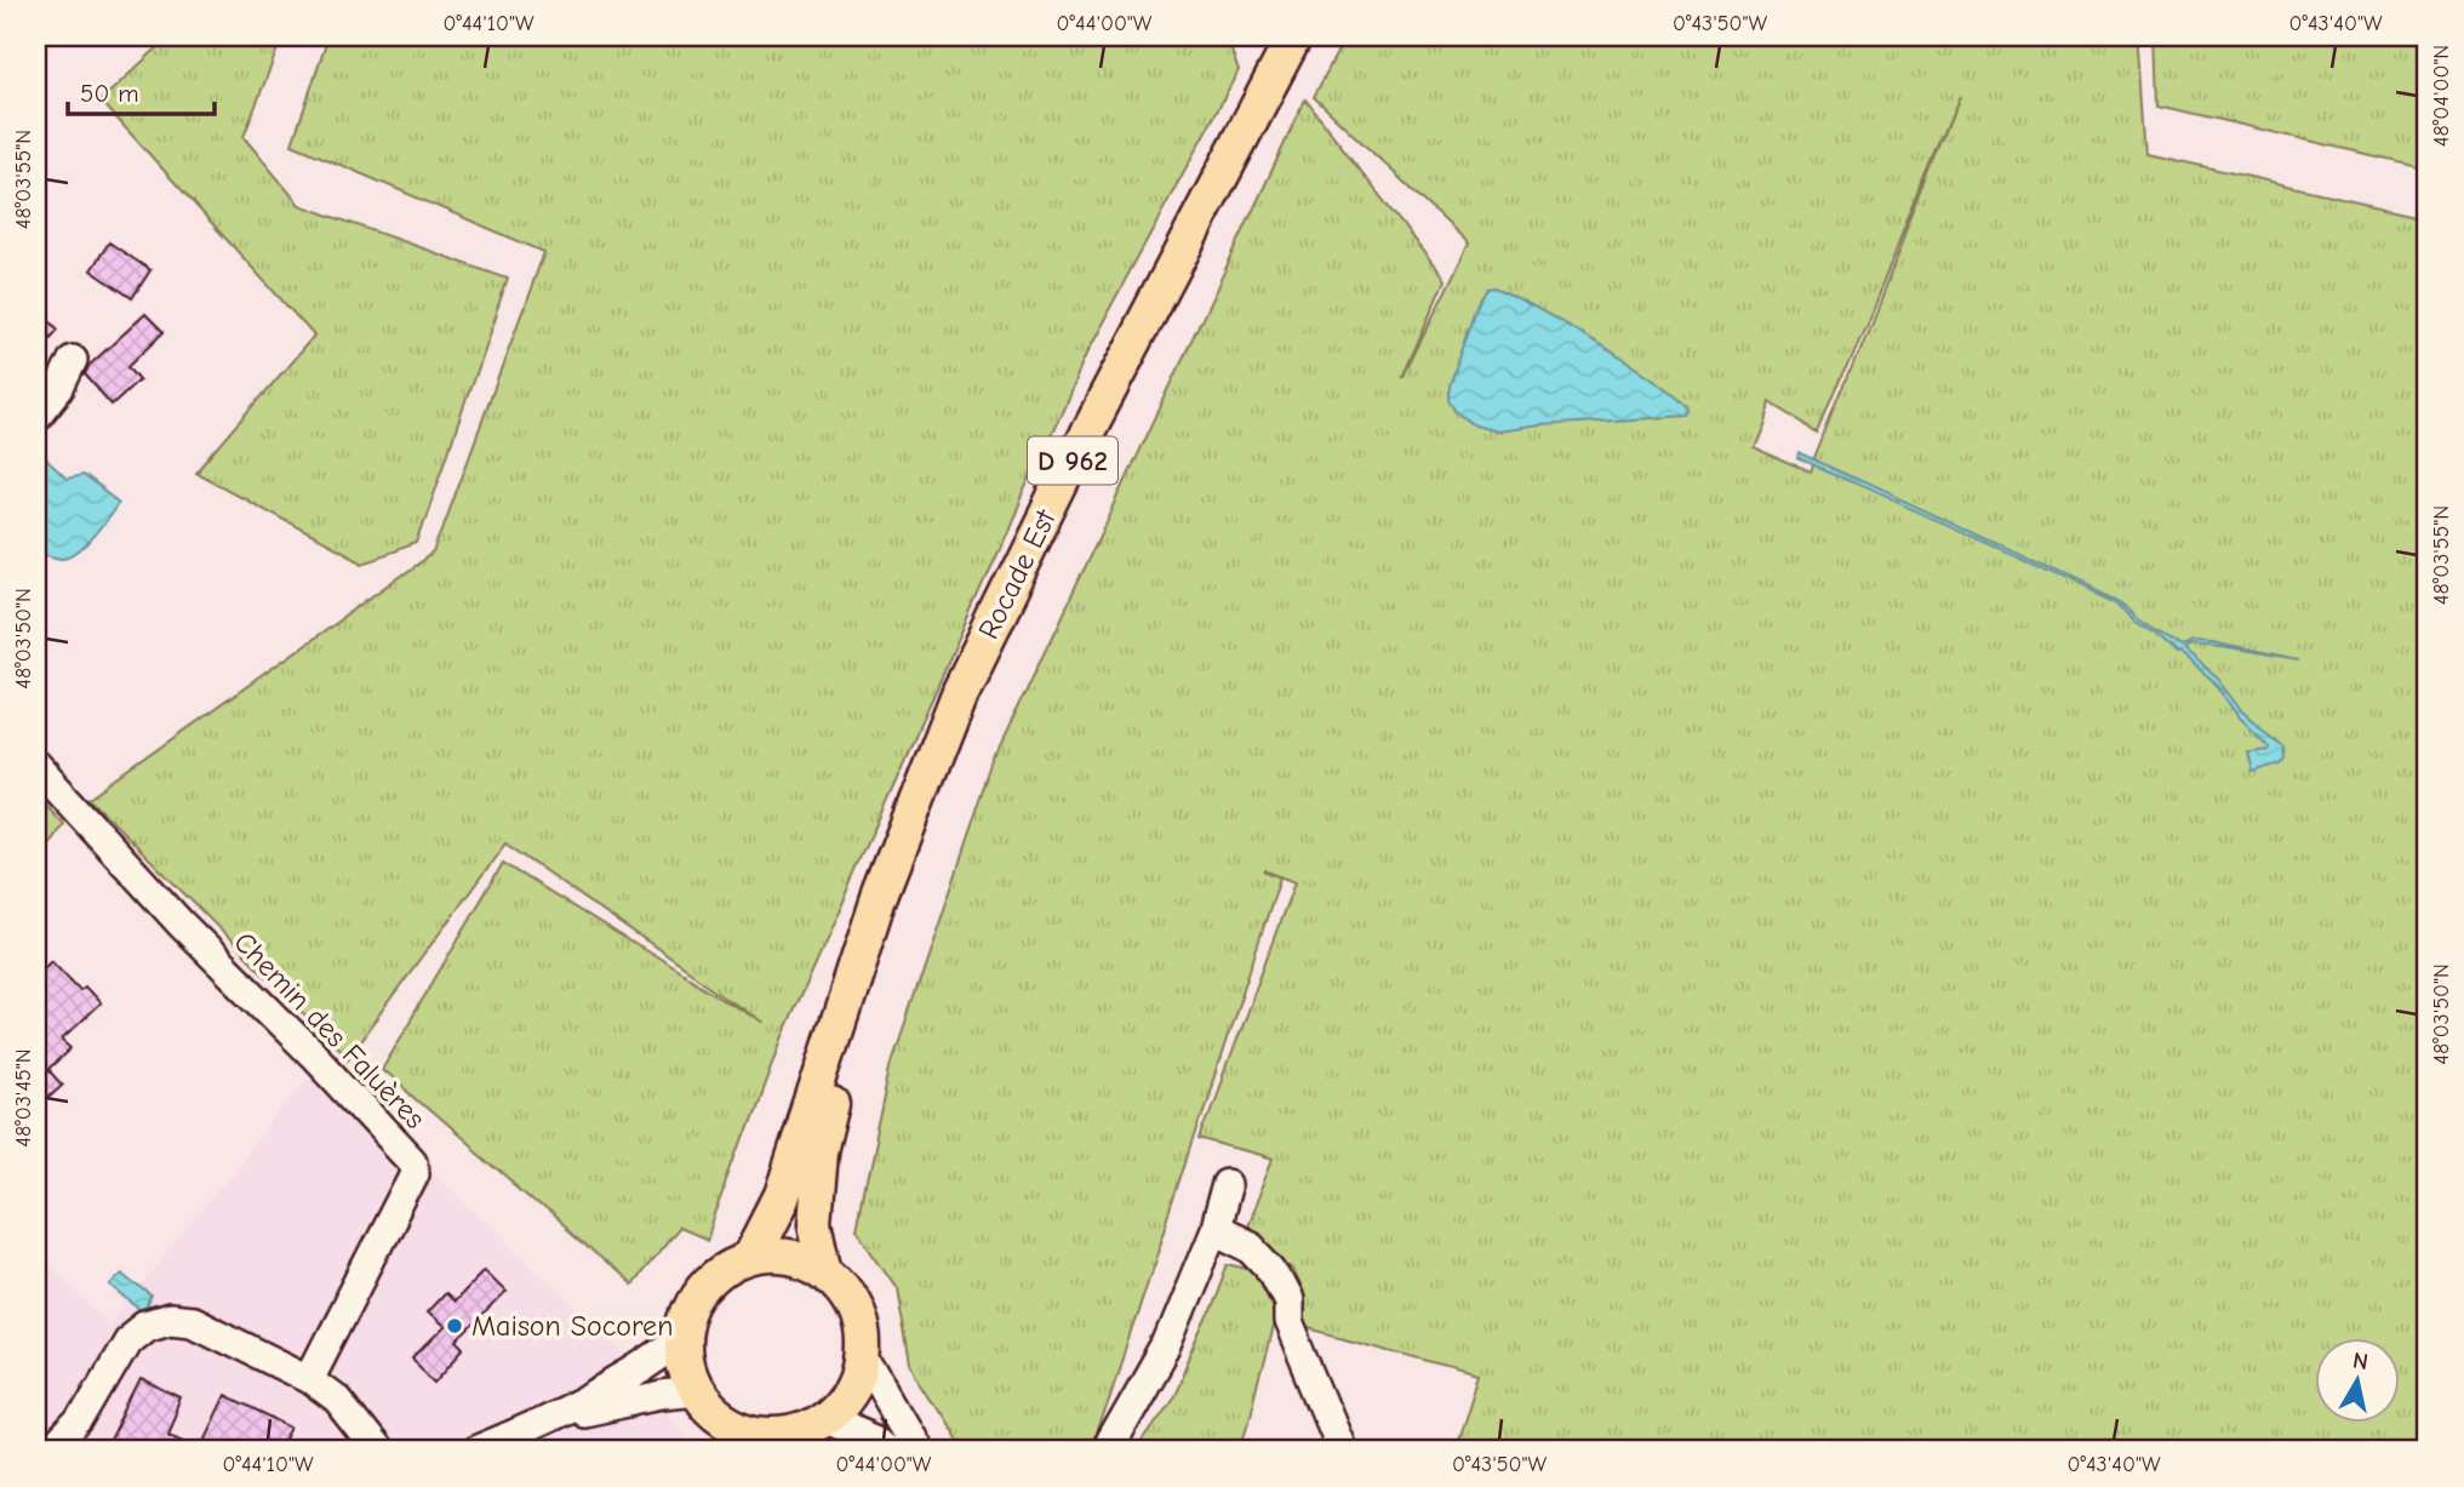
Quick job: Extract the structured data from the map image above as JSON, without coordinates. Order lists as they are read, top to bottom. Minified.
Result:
{"streets":{"main road":["D 962","Rocade Est"],"street":["Chemin des Faluères"]},"places":["Maison Socoren"],"scale_bar":"50 m","north":"top","coordinates":["0°44'10\"W","0°44'00\"W","0°43'50\"W","0°43'40\"W","48°04'00\"N","48°03'55\"N","48°03'50\"N","48°03'45\"N"]}
